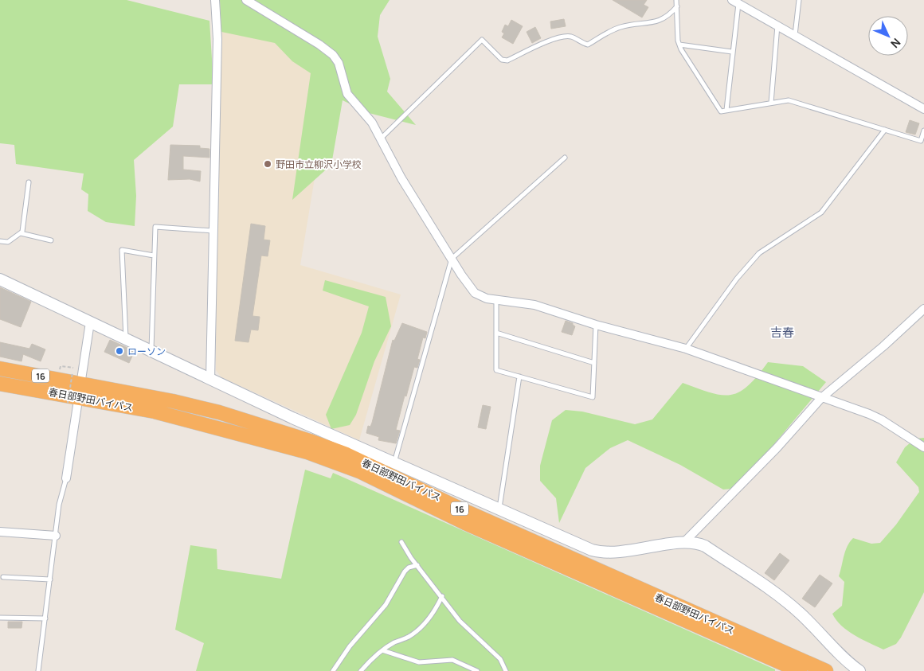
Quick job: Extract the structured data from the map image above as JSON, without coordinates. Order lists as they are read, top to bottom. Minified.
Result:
{"streets":{"highway":["16","春日部野田バイパス"]},"districts":["吉春"],"places":["野田市立柳沢小学校","ローソン"],"north":"bottom right"}
